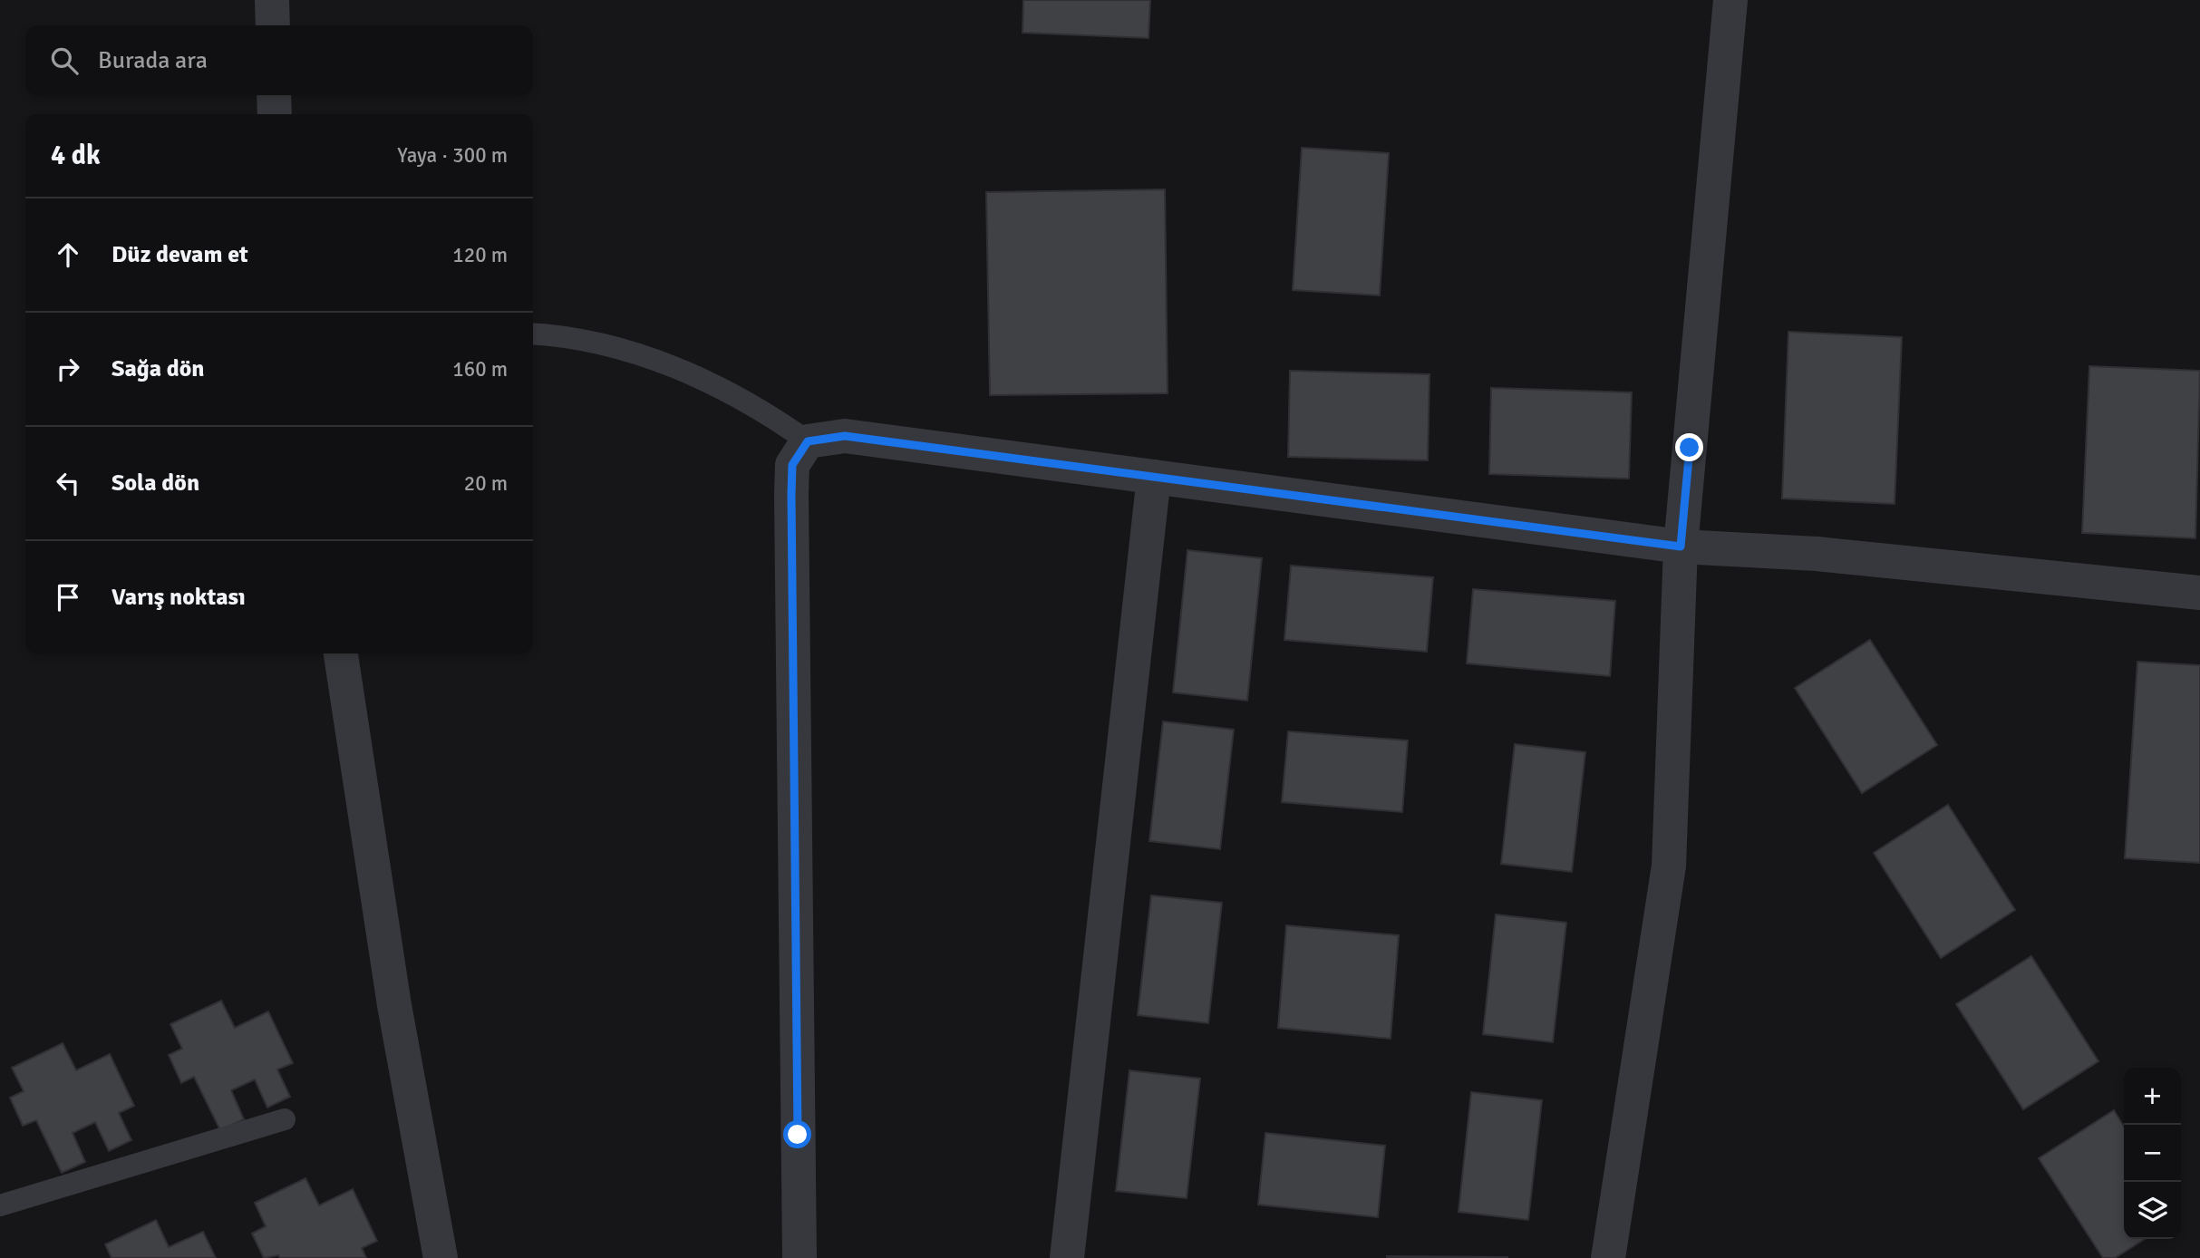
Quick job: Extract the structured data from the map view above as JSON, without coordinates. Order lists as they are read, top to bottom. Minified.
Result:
{"page":{"search":"Burada ara","heading":["4 dk","Yaya · 300 m"],"list":[["Düz devam et","120 m"],["Sağa dön","160 m"],["Sola dön","20 m"],"Varış noktası"],"map_buttons":["+","−"]}}
